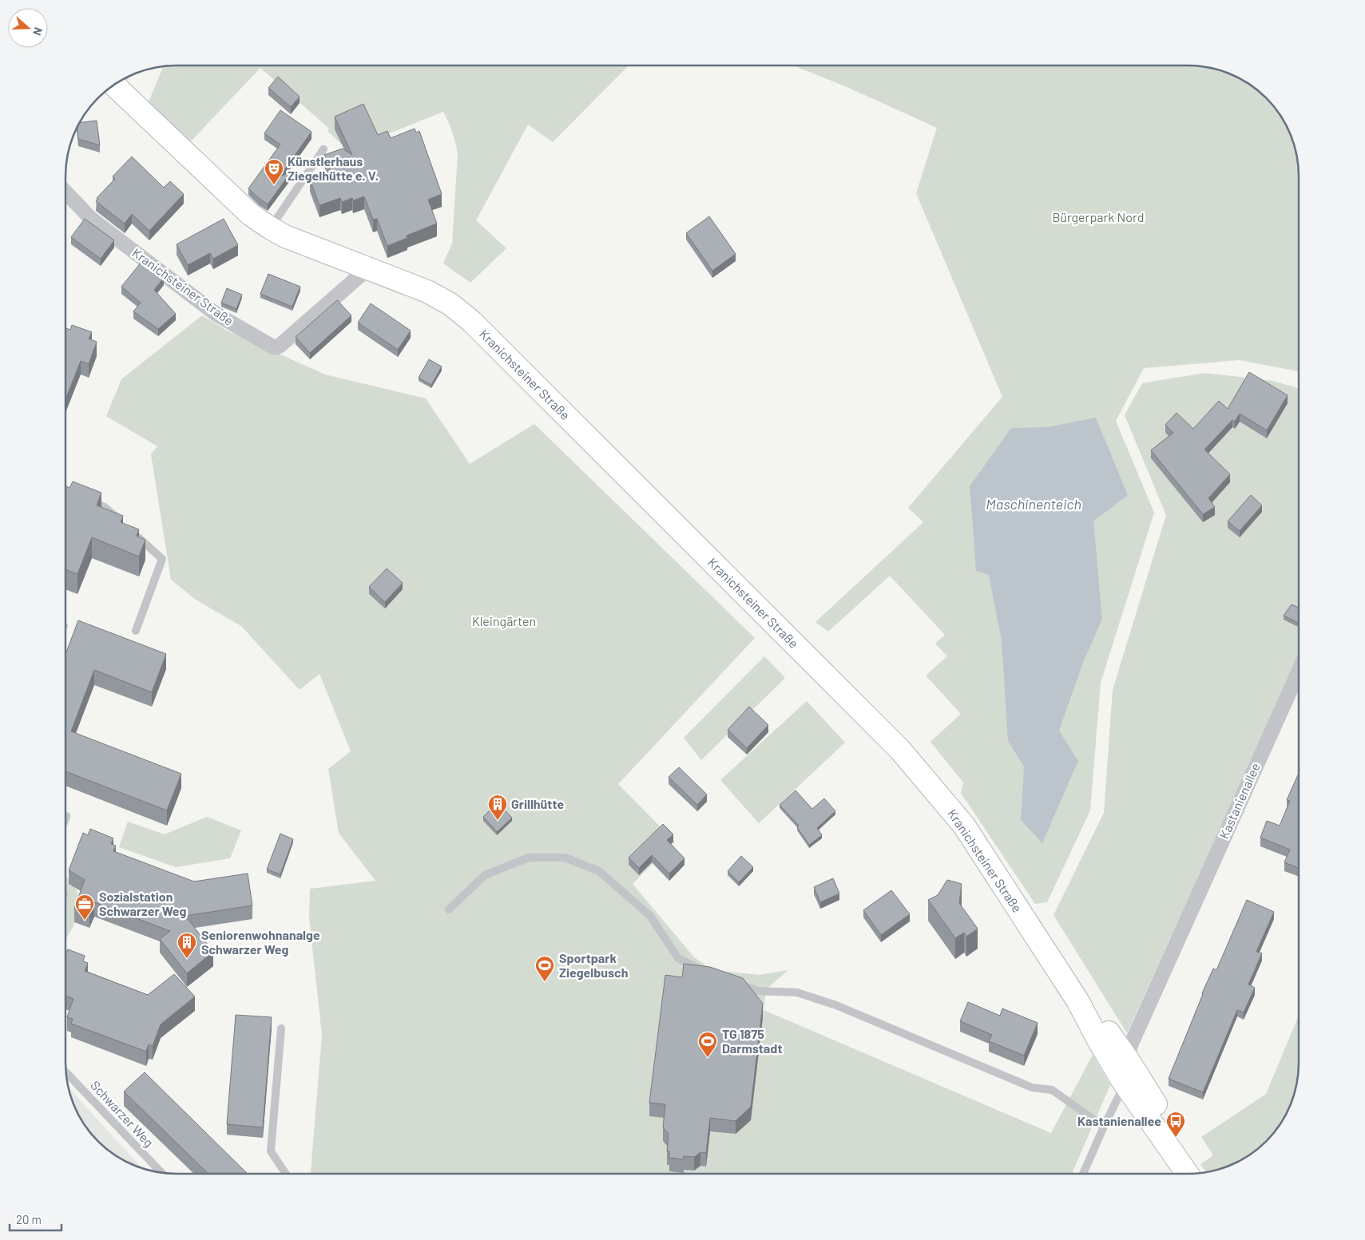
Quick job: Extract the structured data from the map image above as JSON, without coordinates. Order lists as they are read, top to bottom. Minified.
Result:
{"streets":{"main road":["Kranichsteiner Straße"],"street":["Kastanienallee"],"lane":["Schwarzer Weg"]},"crossings":[["Kranichsteiner Straße","Kastanienallee"]],"water":["Maschinenteich"],"parks":["Bürgerpark Nord","Kleingärten"],"places":{"theatre":["Künstlerhaus Ziegelhütte e. V."],"building":["Grillhütte","Seniorenwohnanalge Schwarzer Weg"],"office":["Sozialstation Schwarzer Weg"],"sports":["Sportpark Ziegelbusch","TG 1875 Darmstadt"],"bus stop":["Kastanienallee"]},"scale_bar":"20 m","north":"right"}
